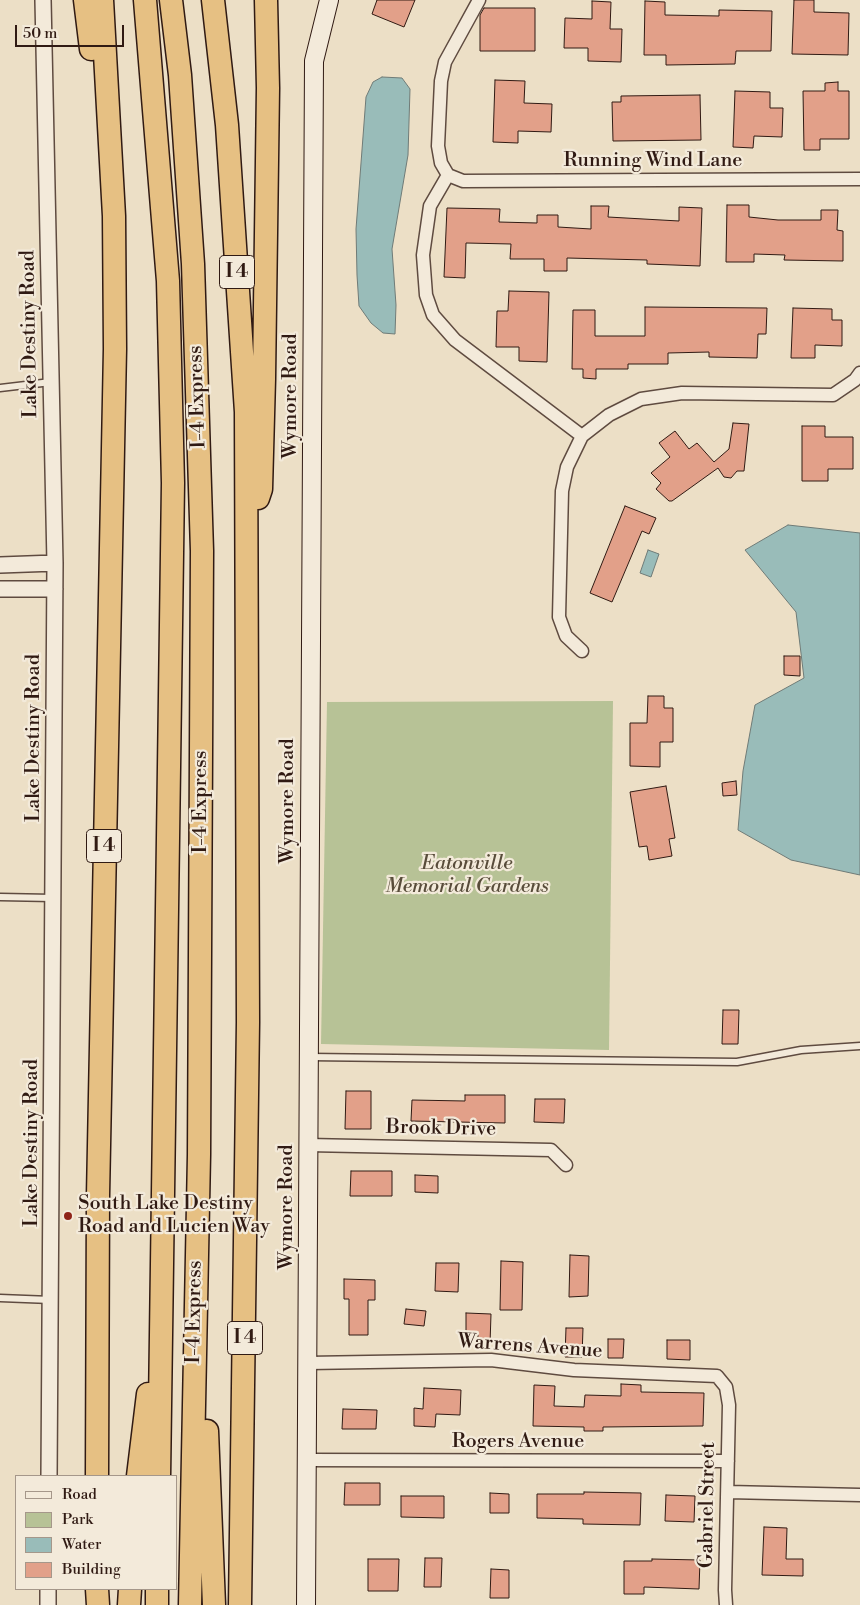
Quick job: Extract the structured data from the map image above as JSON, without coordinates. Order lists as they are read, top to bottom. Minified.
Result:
{"streets":{"highway":["I 4","I-4 Express"],"main road":["Wymore Road"],"street":["Running Wind Lane","Lake Destiny Road","Brook Drive","Warrens Avenue","Rogers Avenue","Gabriel Street"]},"crossings":[["Wymore Road","Brook Drive"],["Wymore Road","Warrens Avenue"],["Wymore Road","Rogers Avenue"],["Warrens Avenue","Gabriel Street"],["Rogers Avenue","Gabriel Street"]],"parks":["Eatonville Memorial Gardens"],"places":["South Lake Destiny Road and Lucien Way"],"legend":["Road","Park","Water","Building"],"scale_bar":"50 m"}
